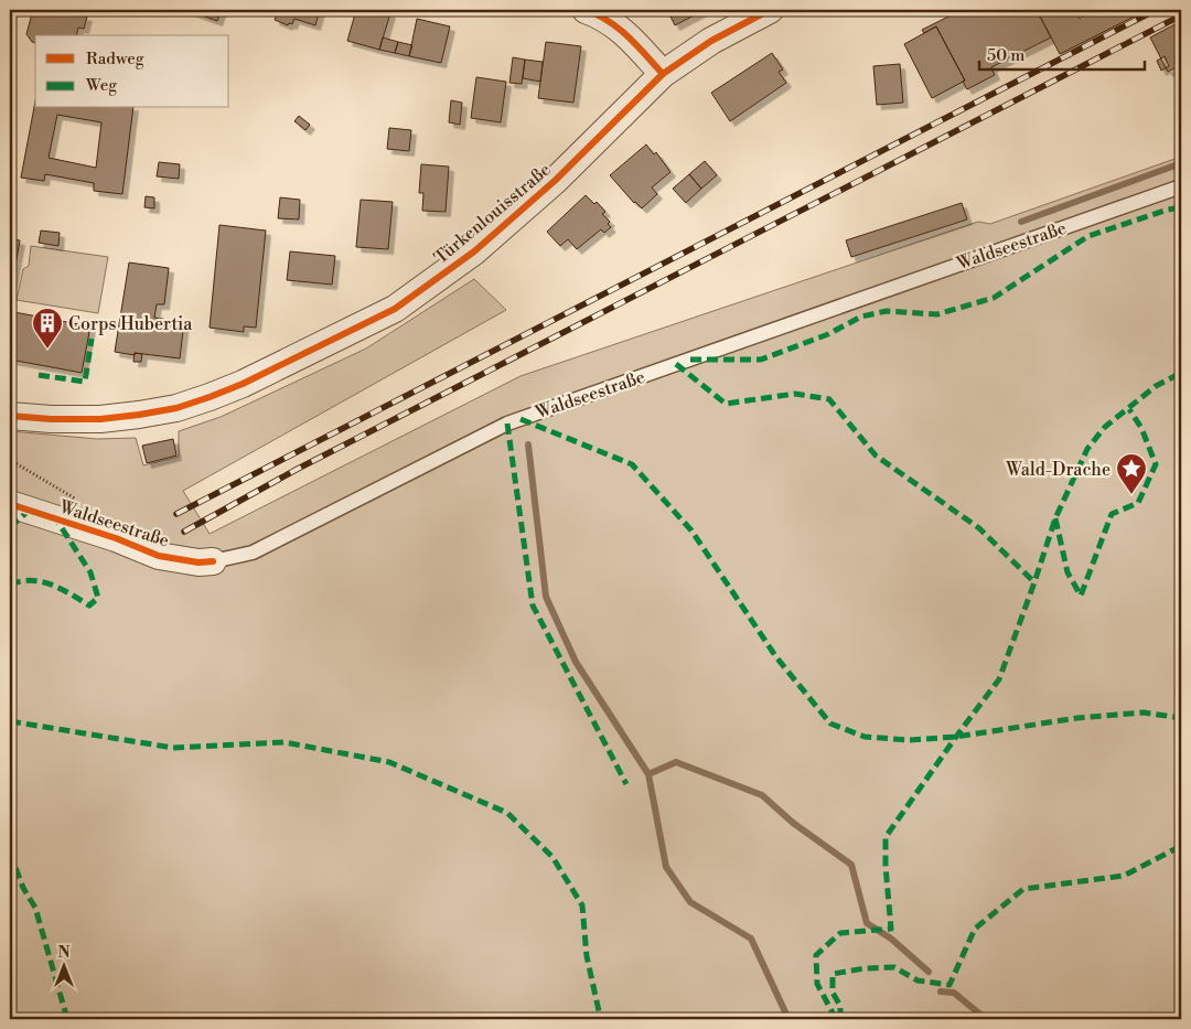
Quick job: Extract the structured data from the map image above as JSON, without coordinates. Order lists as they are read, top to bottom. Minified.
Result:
{"streets":{"street":["Türkenlouisstraße","Waldseestraße"]},"places":{"building":["Corps Hubertia"],"place":["Wald-Drache"]},"legend":["Radweg","Weg"],"scale_bar":"50 m","north":"top"}
